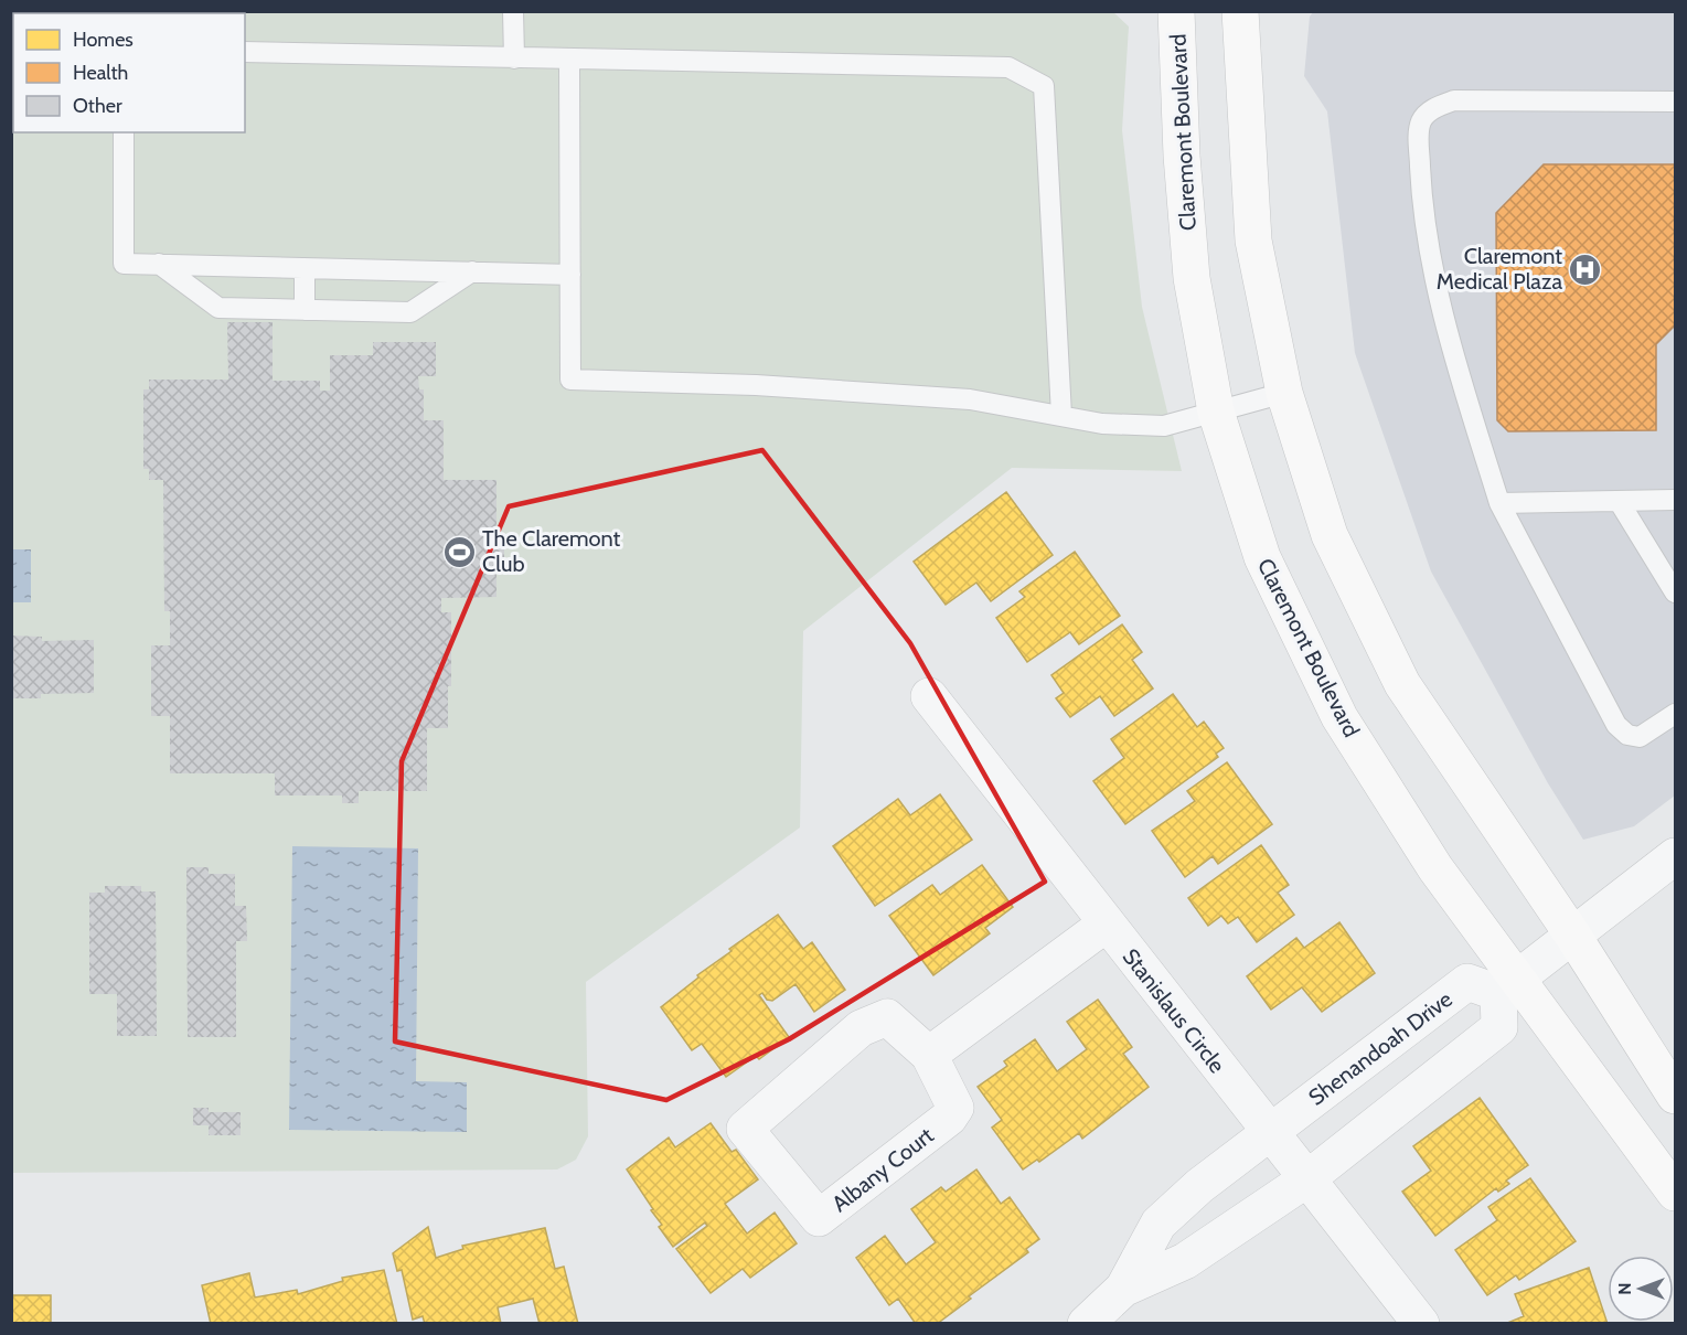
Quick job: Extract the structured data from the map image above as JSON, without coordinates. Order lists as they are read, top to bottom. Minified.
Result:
{"streets":{"main road":["Claremont Boulevard"],"street":["Stanislaus Circle","Shenandoah Drive","Albany Court"]},"crossings":[["Claremont Boulevard","Shenandoah Drive"],["Stanislaus Circle","Shenandoah Drive"]],"places":{"hospital":["Claremont Medical Plaza"],"sports":["The Claremont Club"]},"legend":["Homes","Health","Other"],"north":"left"}
